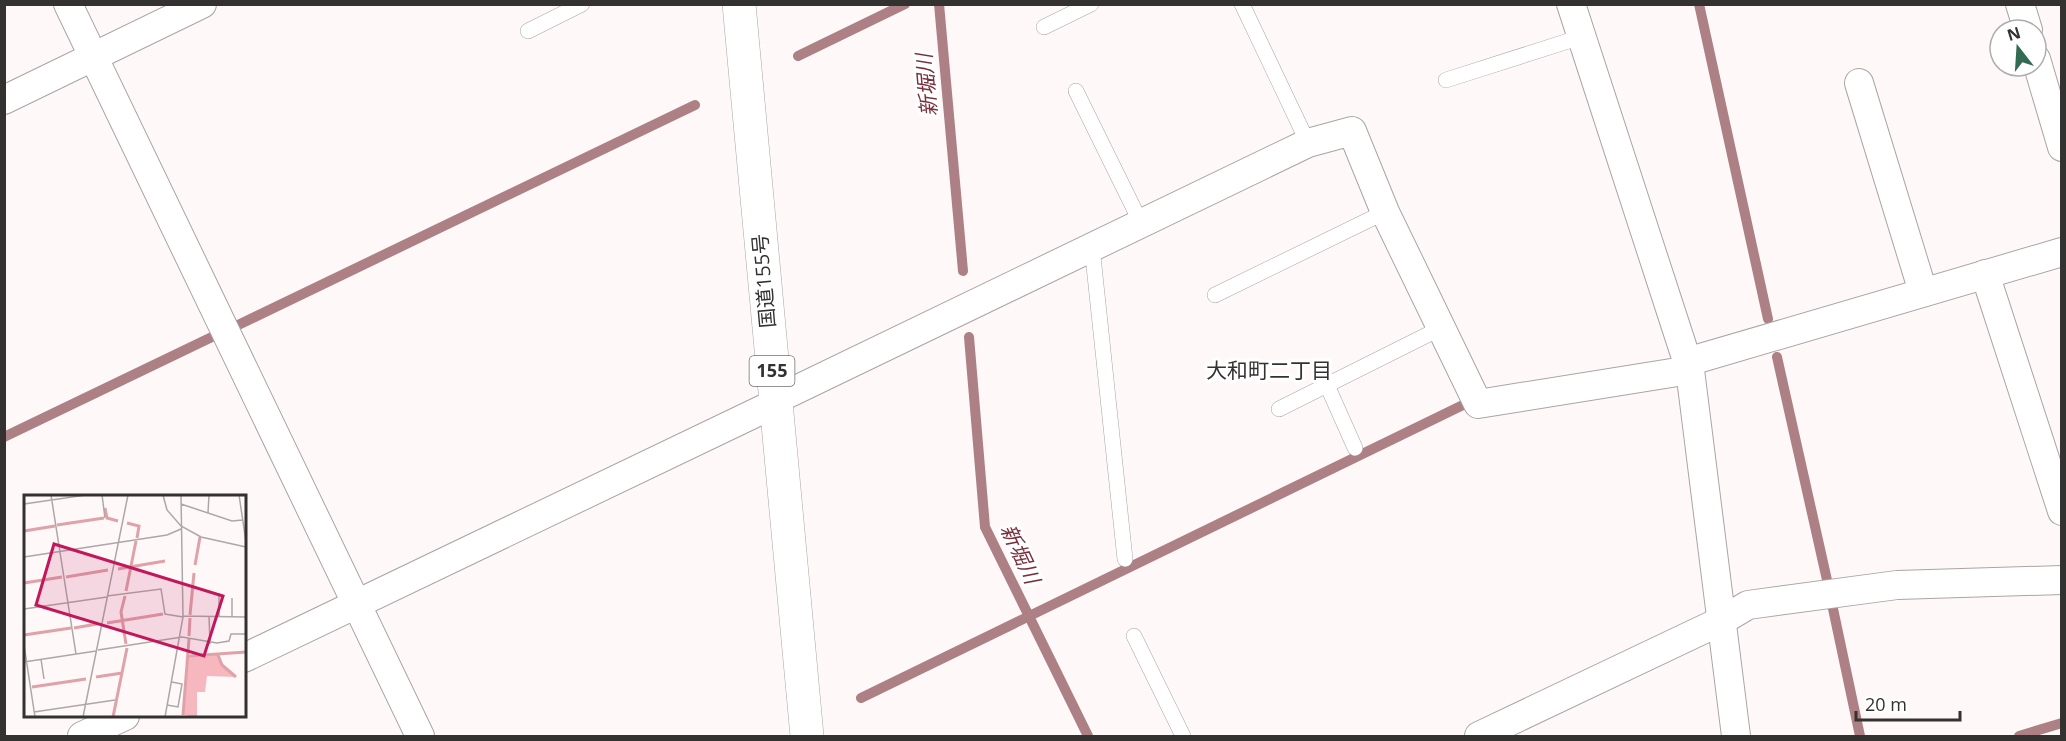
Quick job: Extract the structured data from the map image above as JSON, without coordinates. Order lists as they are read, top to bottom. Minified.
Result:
{"streets":{"highway":["国道155号","155"]},"districts":["大和町二丁目"],"water":["新堀川"],"scale_bar":"20 m","north":"top"}
